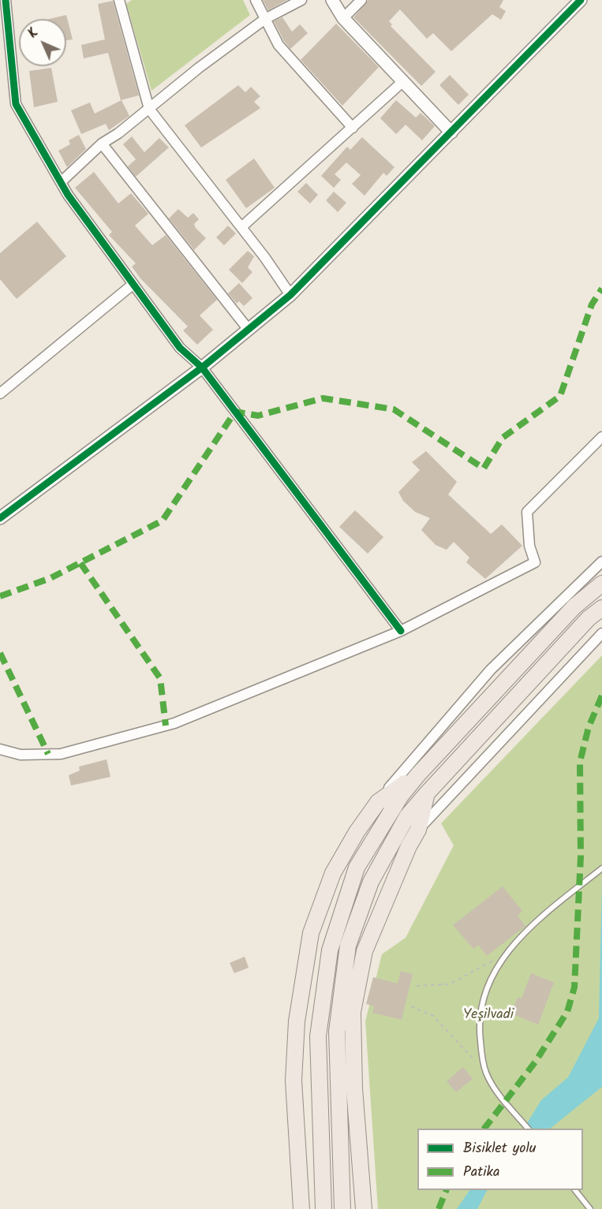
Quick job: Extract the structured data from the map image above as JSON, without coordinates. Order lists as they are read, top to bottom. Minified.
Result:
{"parks":["Yeşilvadi"],"legend":["Bisiklet yolu","Patika"],"north":"top left"}
